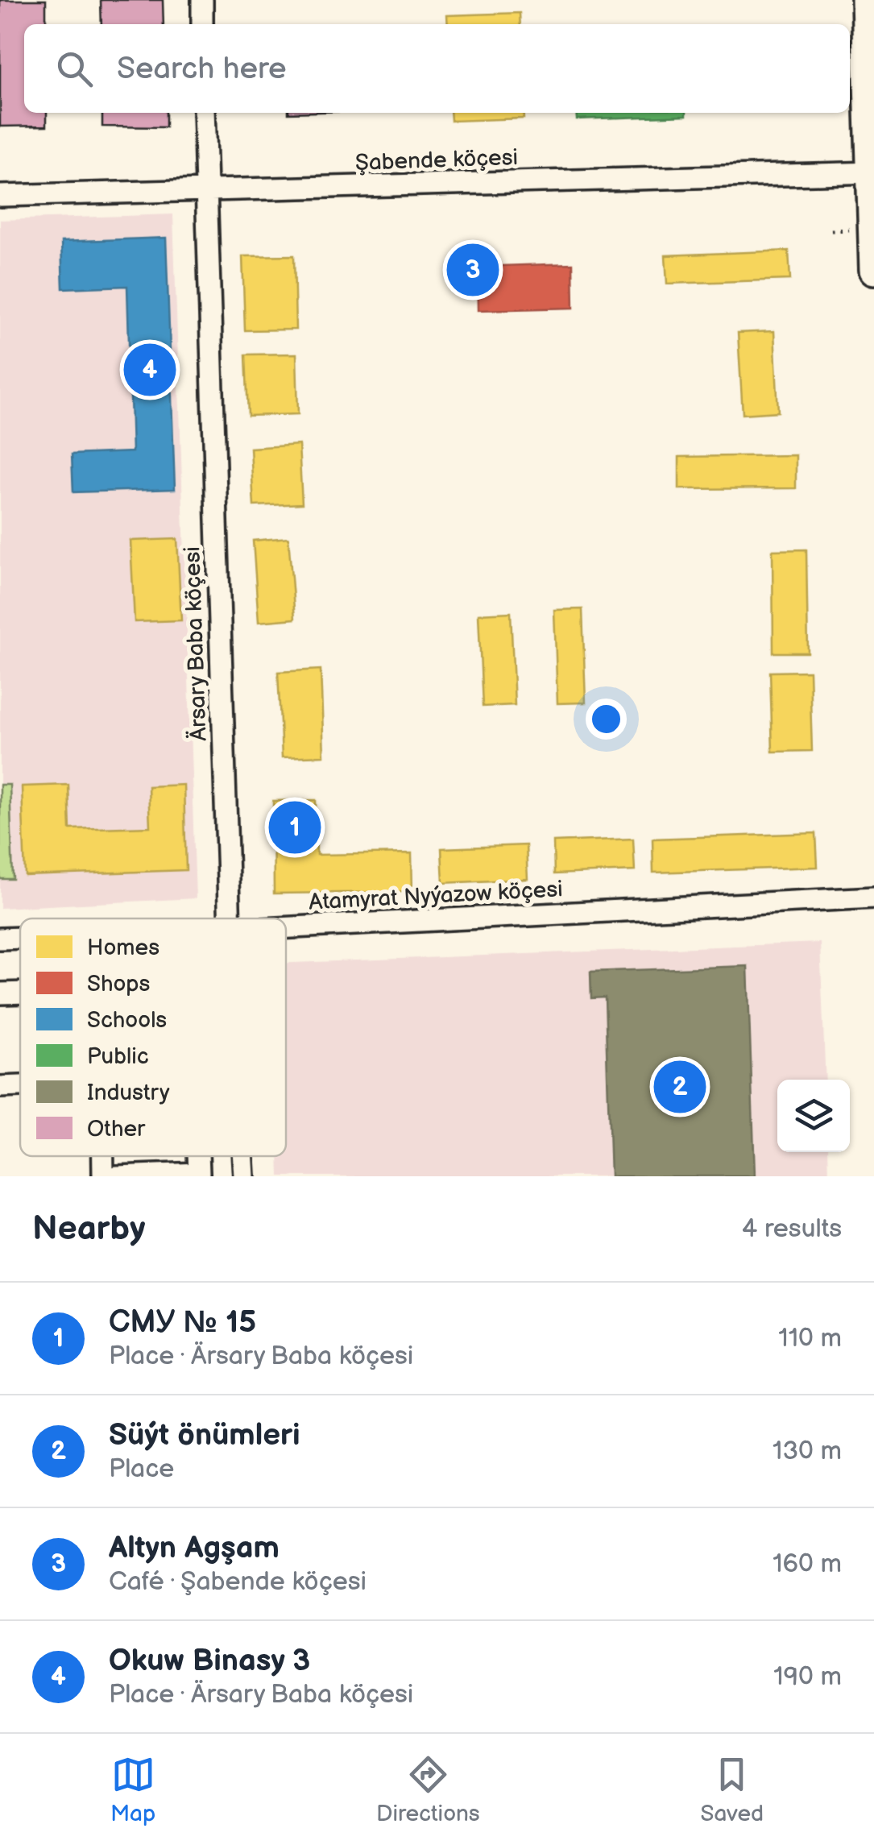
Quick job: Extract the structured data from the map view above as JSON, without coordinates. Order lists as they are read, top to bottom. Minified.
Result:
{"streets":{"street":["Şabende köçesi","Ärsary Baba köçesi","Atamyrat Nyýazow köçesi"]},"crossings":[["Şabende köçesi","Ärsary Baba köçesi"]],"legend":["Homes","Shops","Schools","Public","Industry","Other"],"page":{"search":"Search here","pins":["3","4","1","2"],"heading":["Nearby","4 results"],"list":[{"mark":"1","name":"СМУ № 15","note":"Place · Ärsary Baba köçesi","value":"110 m"},{"mark":"2","name":"Süýt önümleri","note":"Place","value":"130 m"},{"mark":"3","name":"Altyn Agşam","note":"Café · Şabende köçesi","value":"160 m"},{"mark":"4","name":"Okuw Binasy 3","note":"Place · Ärsary Baba köçesi","value":"190 m"}],"nav":["Map","Directions","Saved"]}}
